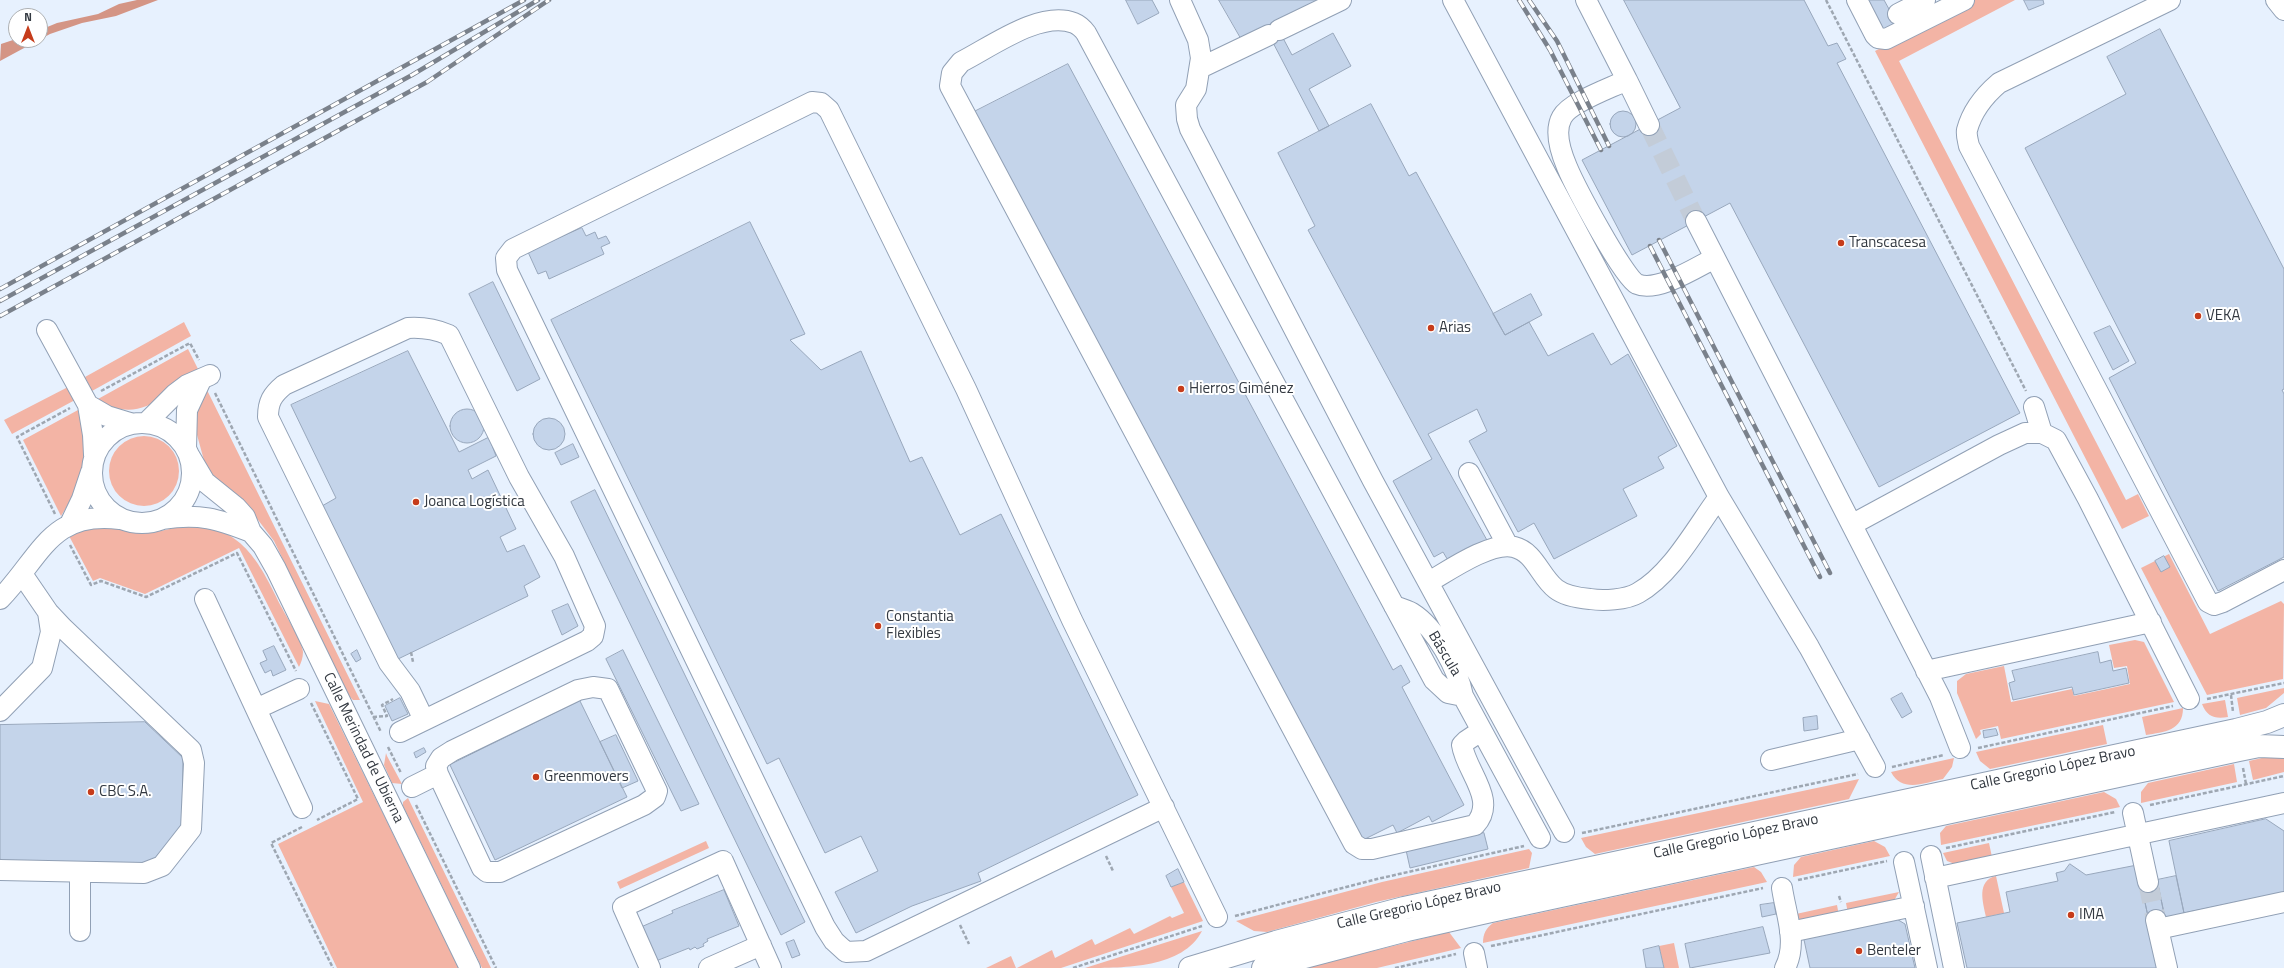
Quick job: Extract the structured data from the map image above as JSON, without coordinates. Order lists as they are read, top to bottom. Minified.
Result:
{"streets":{"main road":["Calle Gregorio López Bravo"],"street":["Báscula","Calle Merindad de Ubierna"]},"places":["Transcacesa","VEKA","Arias","Hierros Giménez","Joanca Logística","Constantia Flexibles","Greenmovers","CBC S.A.","IMA","Benteler"],"north":"top"}
